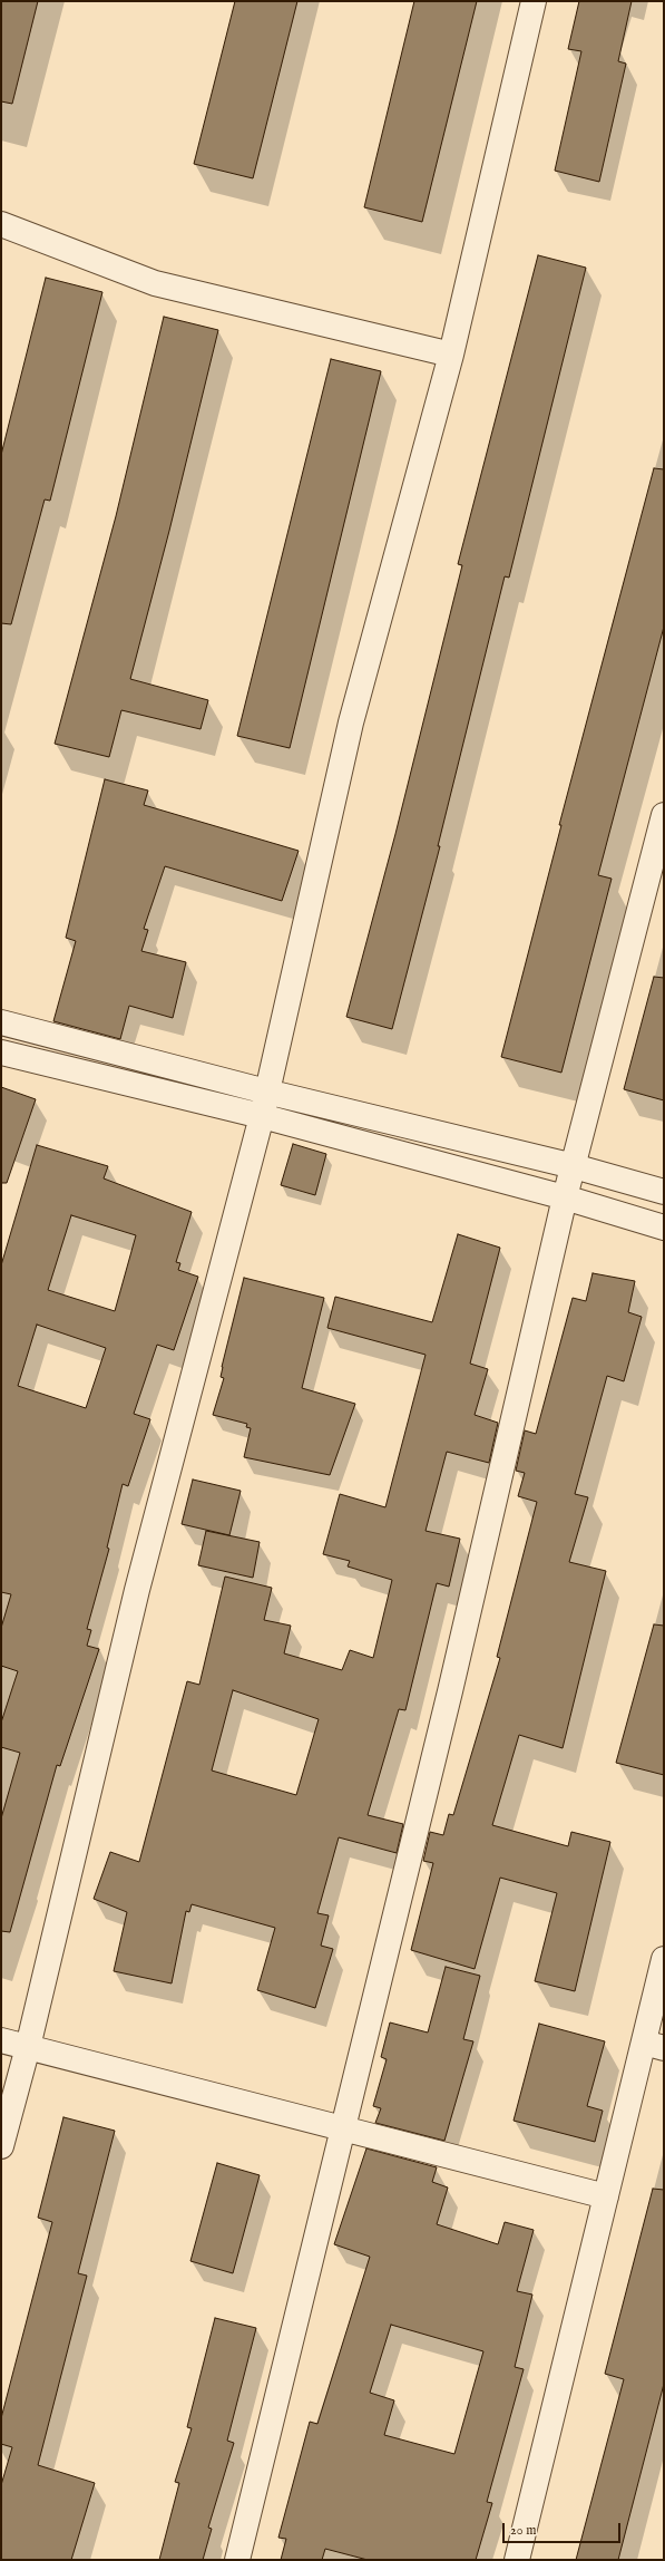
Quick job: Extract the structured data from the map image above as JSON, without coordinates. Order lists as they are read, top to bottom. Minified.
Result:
{"scale_bar":"20 m"}
